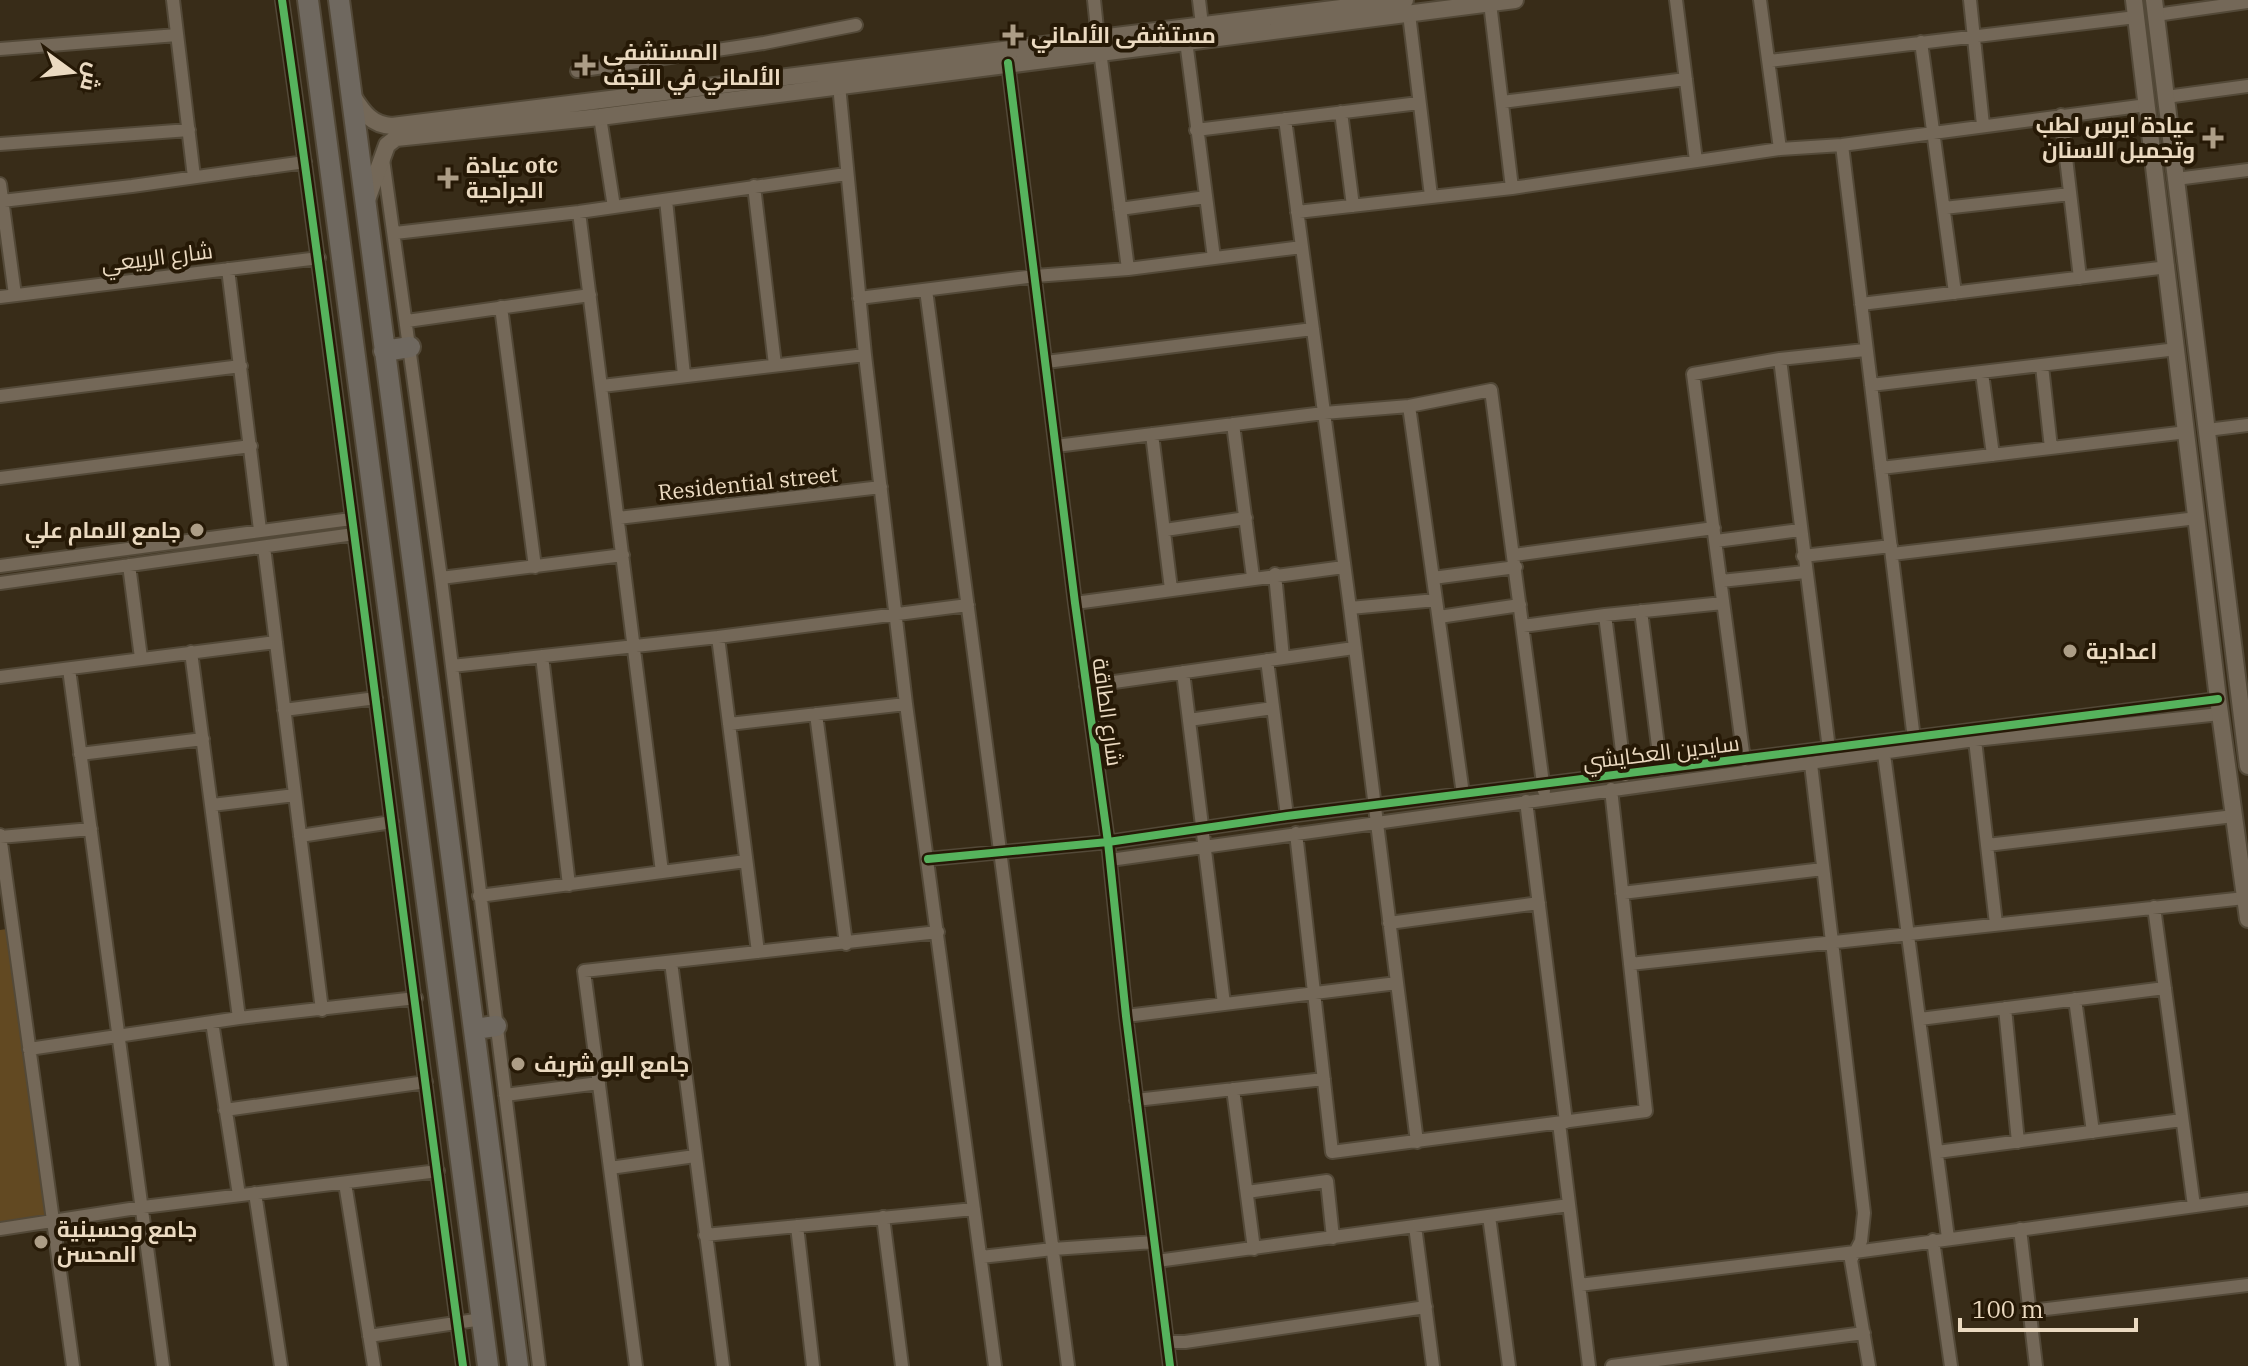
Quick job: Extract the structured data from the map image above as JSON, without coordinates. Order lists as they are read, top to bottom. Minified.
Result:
{"streets":{"street":["شارع الربيعي","Residential street","شارع الطاقة","سايدين العكايشي"]},"crossings":[["شارع الطاقة","سايدين العكايشي"]],"places":{"health":["مستشفى الألماني","المستشفى الألماني في النجف","عيادة ايرس لطب وتجميل الاسنان","عيادة otc الجراحية"],"other":["جامع الامام علي","اعدادية","جامع البو شريف","جامع وحسينية المحسن"]},"scale_bar":"100 m","north":"right"}
